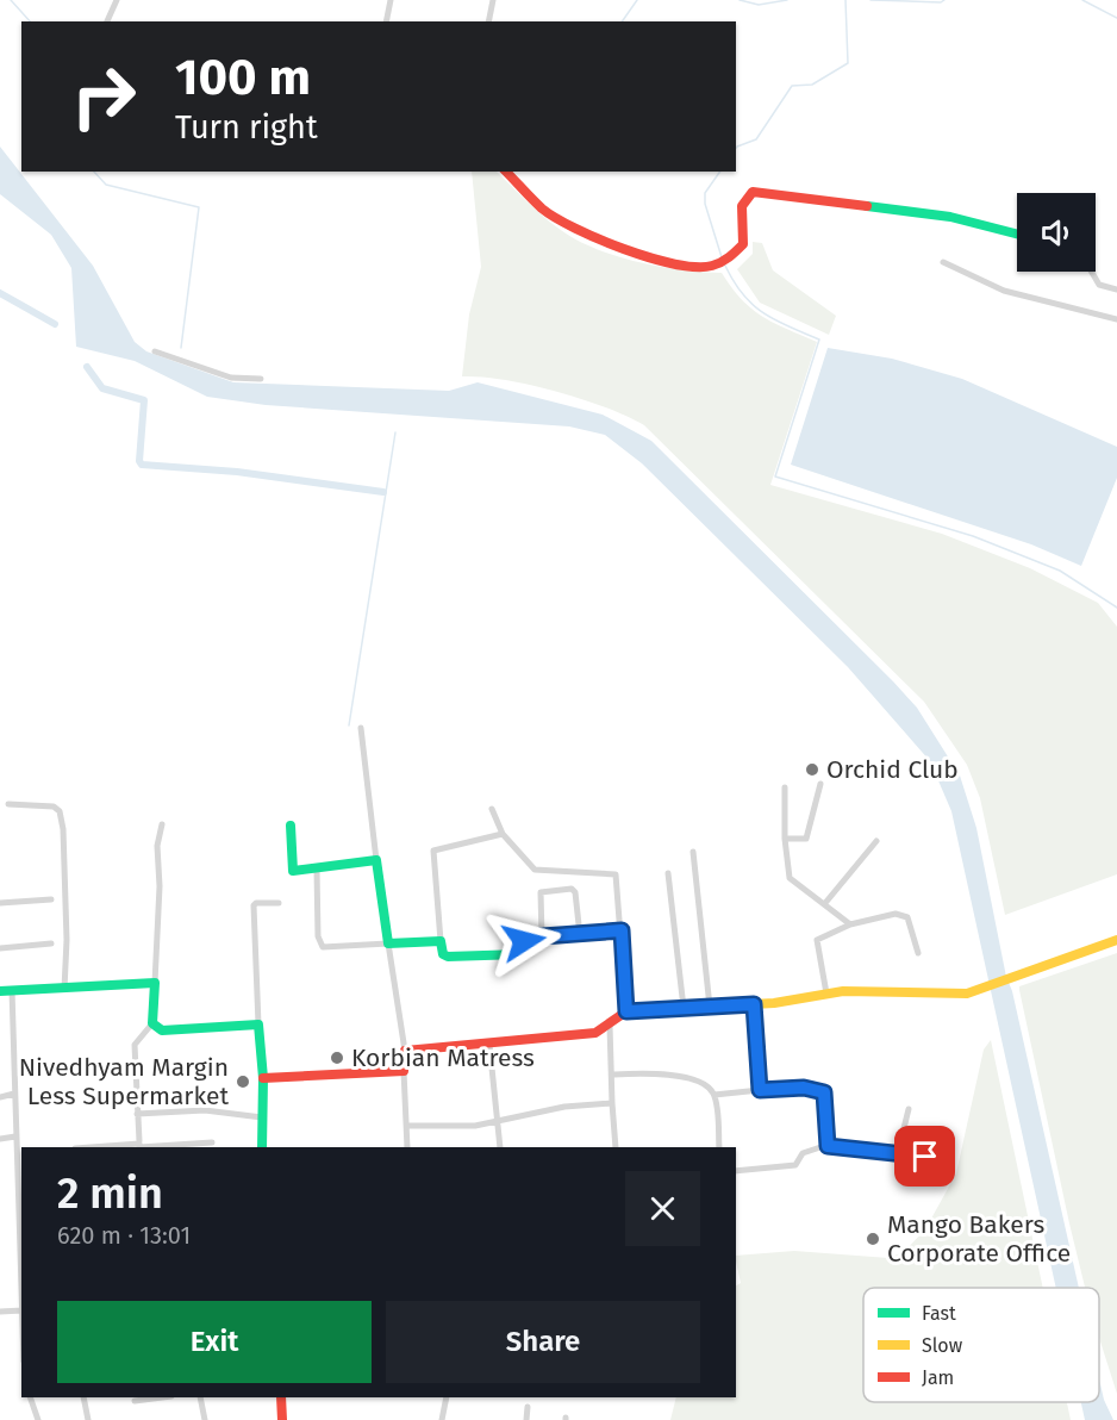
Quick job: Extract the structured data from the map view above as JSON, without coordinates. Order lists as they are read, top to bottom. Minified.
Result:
{"places":["Orchid Club","Korbian Matress","Nivedhyam Margin Less Supermarket","Mango Bakers Corporate Office"],"legend":["Fast","Slow","Jam"],"page":{"turn":["100 m","Turn right"],"heading":["2 min","620 m · 13:01"],"buttons":["Exit","Share"]}}
